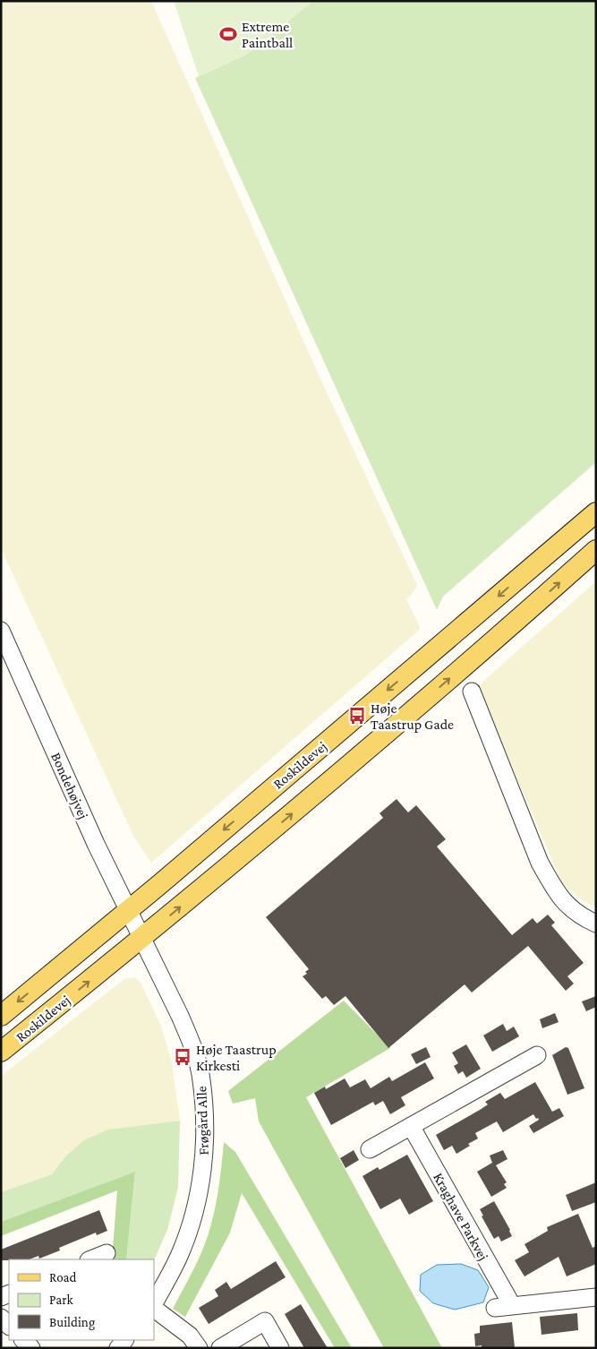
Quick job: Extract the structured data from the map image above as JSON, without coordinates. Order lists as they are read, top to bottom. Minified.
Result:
{"streets":{"main road":["Roskildevej"],"street":["Bondehøjvej","Frøgård Alle","Kraghave Parkvej"]},"crossings":[["Roskildevej","Bondehøjvej"],["Roskildevej","Frøgård Alle"],["Bondehøjvej","Frøgård Alle"]],"places":{"sports":["Extreme Paintball"],"bus stop":["Høje Taastrup Gade","Høje Taastrup Kirkesti"]},"legend":["Road","Park","Building"]}
